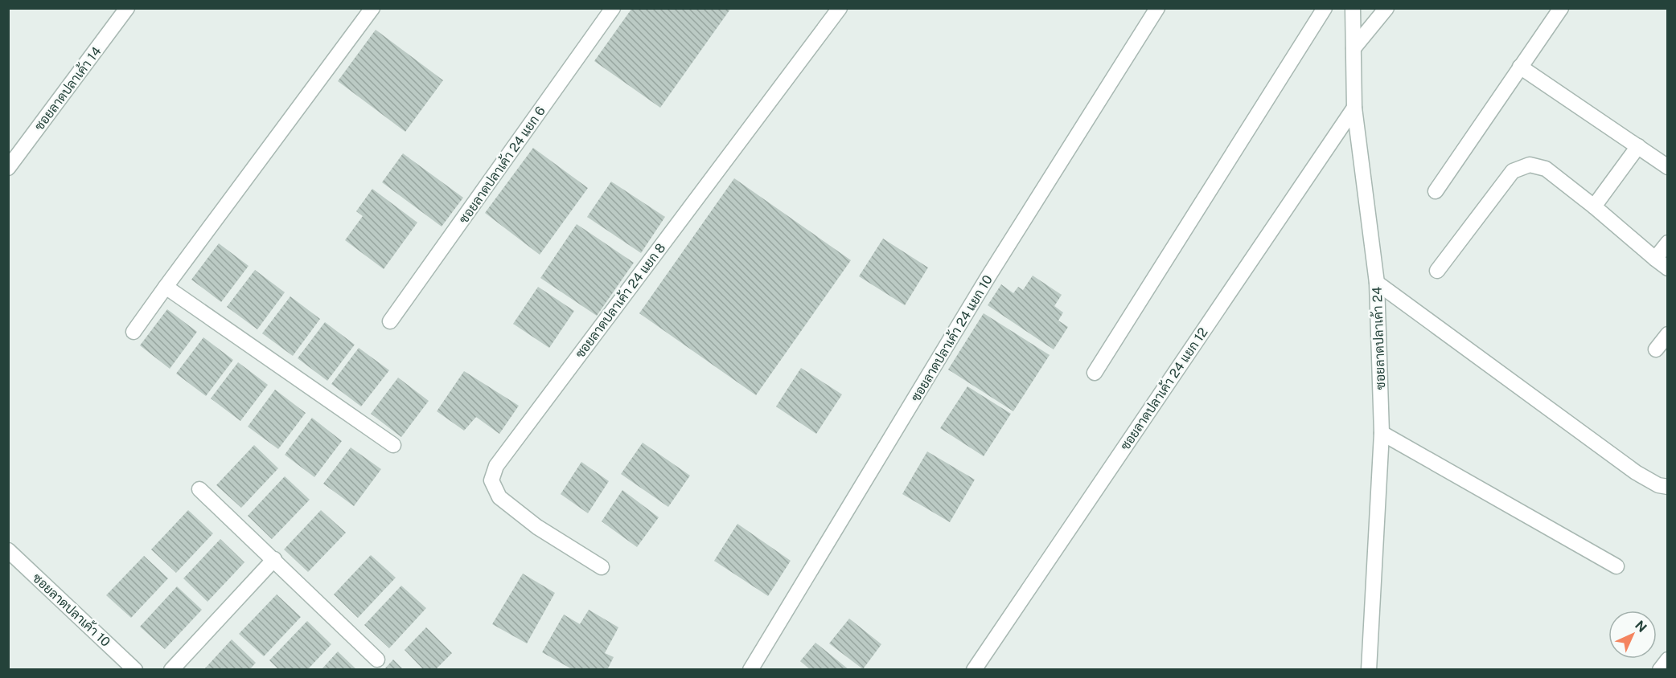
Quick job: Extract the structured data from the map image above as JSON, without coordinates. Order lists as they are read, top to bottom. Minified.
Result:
{"streets":{"street":["ซอยลาดปลาเค้า 14","ซอยลาดปลาเค้า 24 แยก 6","ซอยลาดปลาเค้า 24 แยก 8","ซอยลาดปลาเค้า 24 แยก 10","ซอยลาดปลาเค้า 24","ซอยลาดปลาเค้า 24 แยก 12","ซอยลาดปลาเค้า 10"]},"crossings":[["ซอยลาดปลาเค้า 24","ซอยลาดปลาเค้า 24 แยก 12"]],"north":"top right"}
